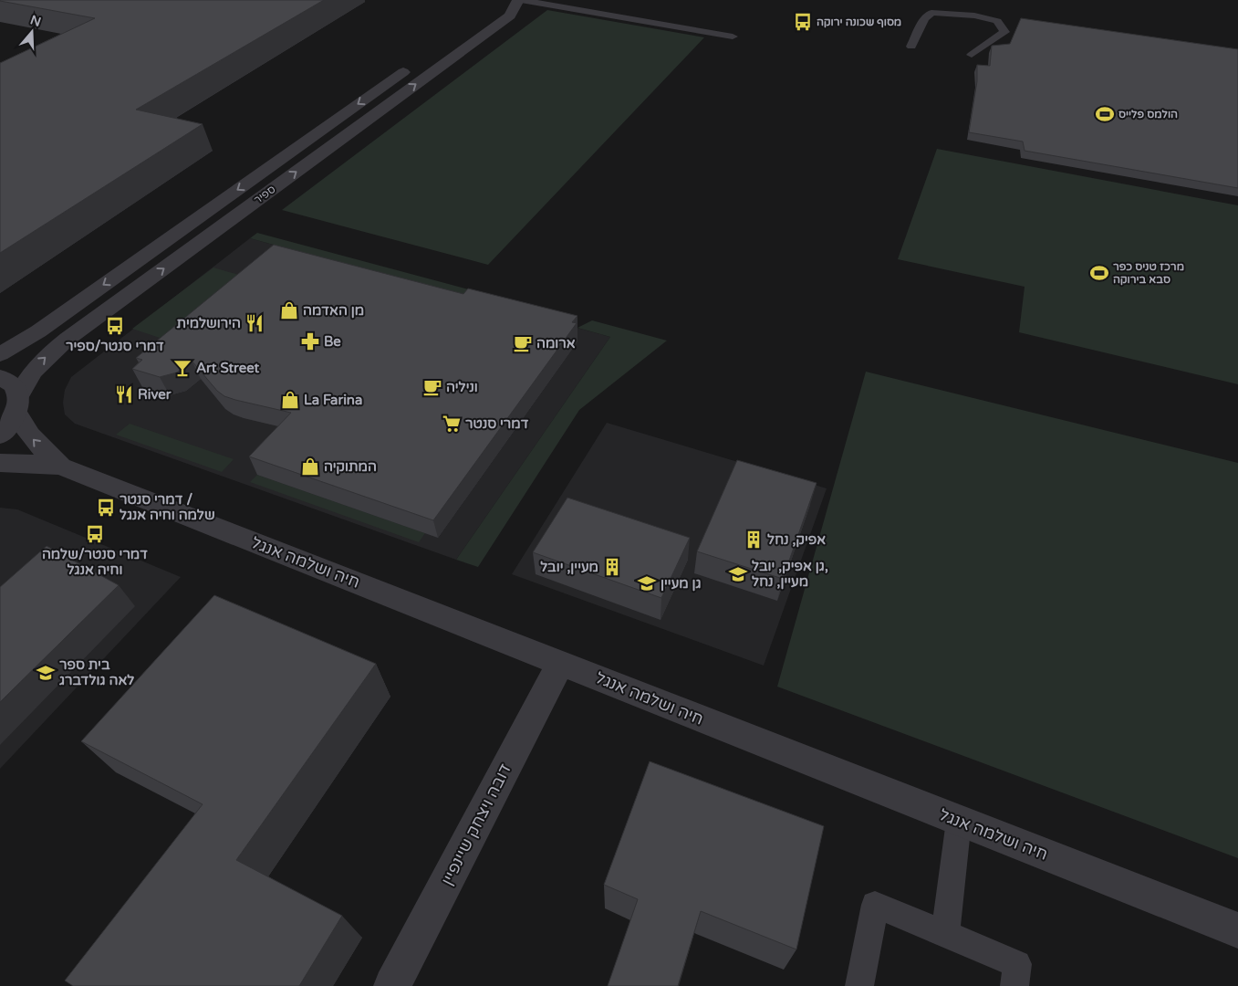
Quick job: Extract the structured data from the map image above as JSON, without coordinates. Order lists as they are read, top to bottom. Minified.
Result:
{"streets":{"street":["ספיר","חיה ושלמה אנגל","דובה ויצחק שיינפיין"]},"crossings":[["ספיר","חיה ושלמה אנגל"],["חיה ושלמה אנגל","דובה ויצחק שיינפיין"]],"places":{"bus stop":["מסוף שכונה ירוקה","דמרי סנטר/ספיר","דמרי סנטר / שלמה וחיה אנגל","דמרי סנטר/שלמה וחיה אנגל"],"sports":["הולמס פלייס","מרכז טניס כפר סבא בירוקה"],"shop":["מן האדמה","La Farina","המתוקיה"],"restaurant":["הירושלמית","River"],"pharmacy":["Be"],"cafe":["ארומה","וניליה"],"bar":["Art Street"],"supermarket":["דמרי סנטר"],"building":["אפיק, נחל","מעיין, יובל"],"school or university":["גן אפיק, יובל, מעיין, נחל","גן מעיין","בית ספר לאה גולדברג"]},"north":"top"}
